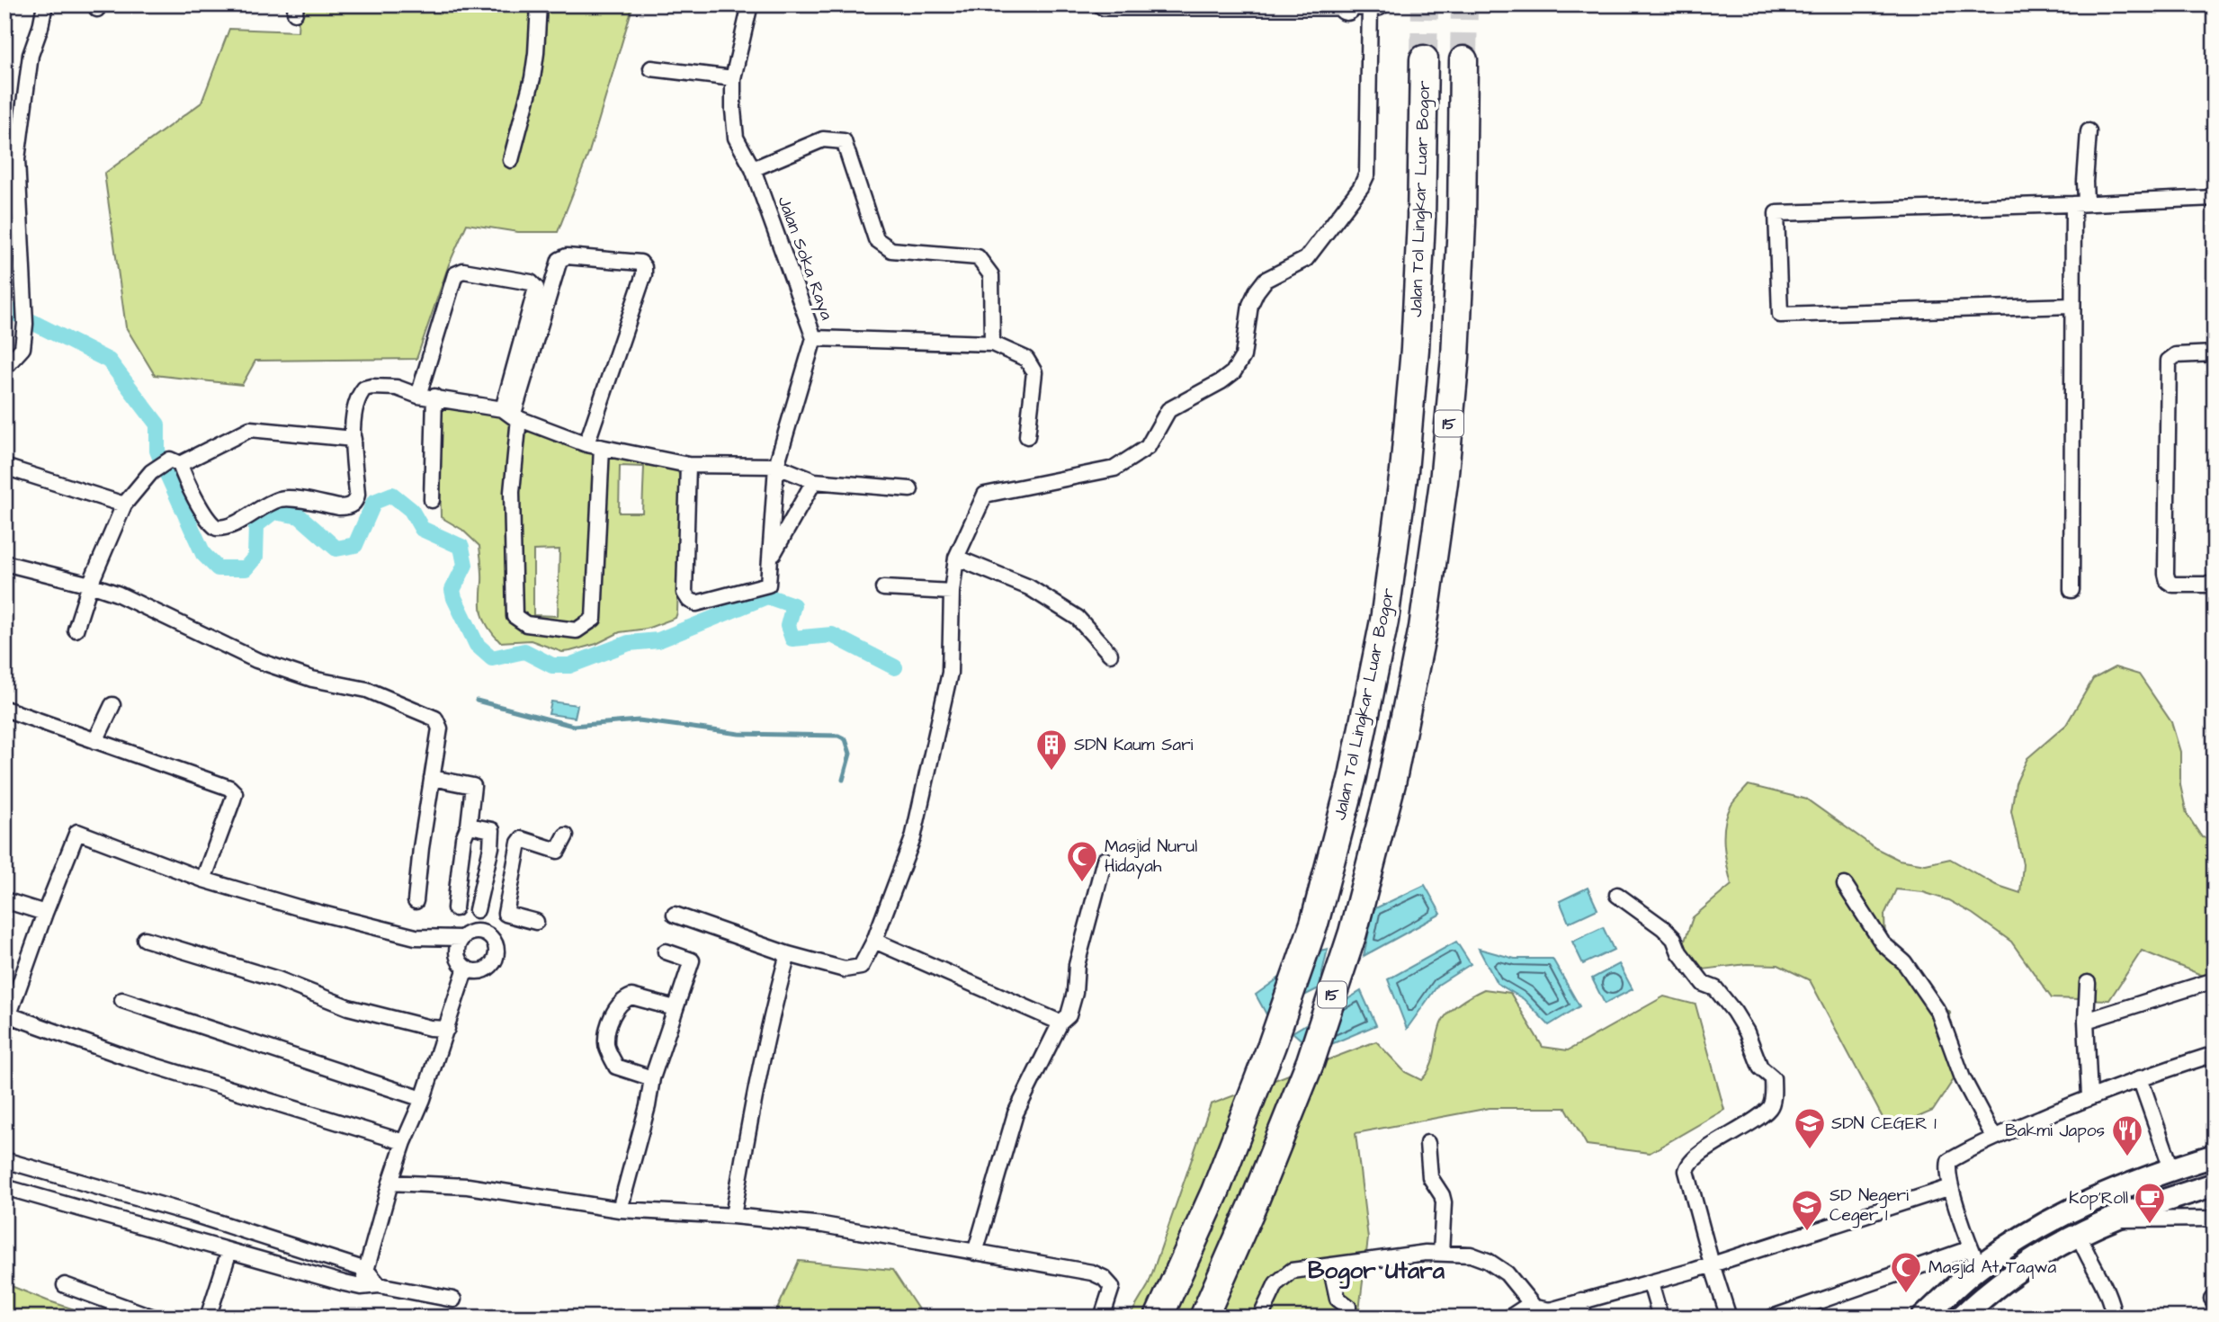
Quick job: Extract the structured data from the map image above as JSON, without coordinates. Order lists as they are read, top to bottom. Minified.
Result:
{"streets":{"highway":["Jalan Tol Lingkar Luar Bogor","15"],"street":["Jalan Soka Raya"]},"districts":["Bogor Utara"],"places":{"building":["SDN Kaum Sari"],"mosque":["Masjid Nurul Hidayah","Masjid At Taqwa"],"school or university":["SDN CEGER 1","SD Negeri Ceger 1"],"restaurant":["Bakmi Japos"],"cafe":["Kop'Roll"]}}
